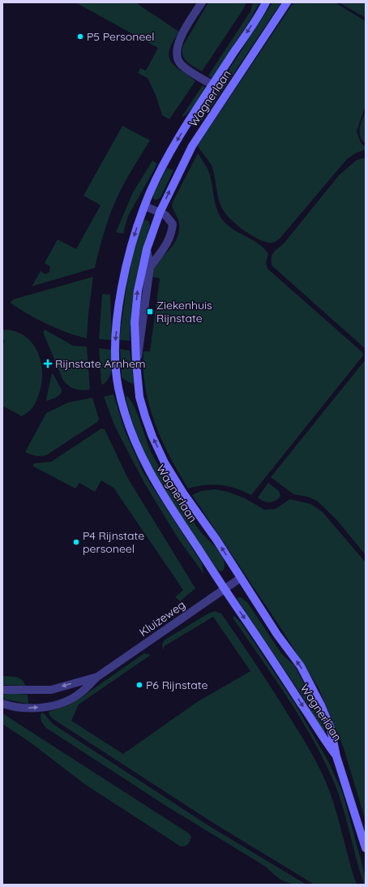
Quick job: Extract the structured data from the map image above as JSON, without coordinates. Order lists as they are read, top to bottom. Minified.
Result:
{"streets":{"street":["Wagnerlaan","Kluizeweg"]},"crossings":[["Wagnerlaan","Kluizeweg"]],"places":{"other":["P5 Personeel","P4 Rijnstate personeel","P6 Rijnstate"],"transit":["Ziekenhuis Rijnstate"],"health":["Rijnstate Arnhem"]}}
